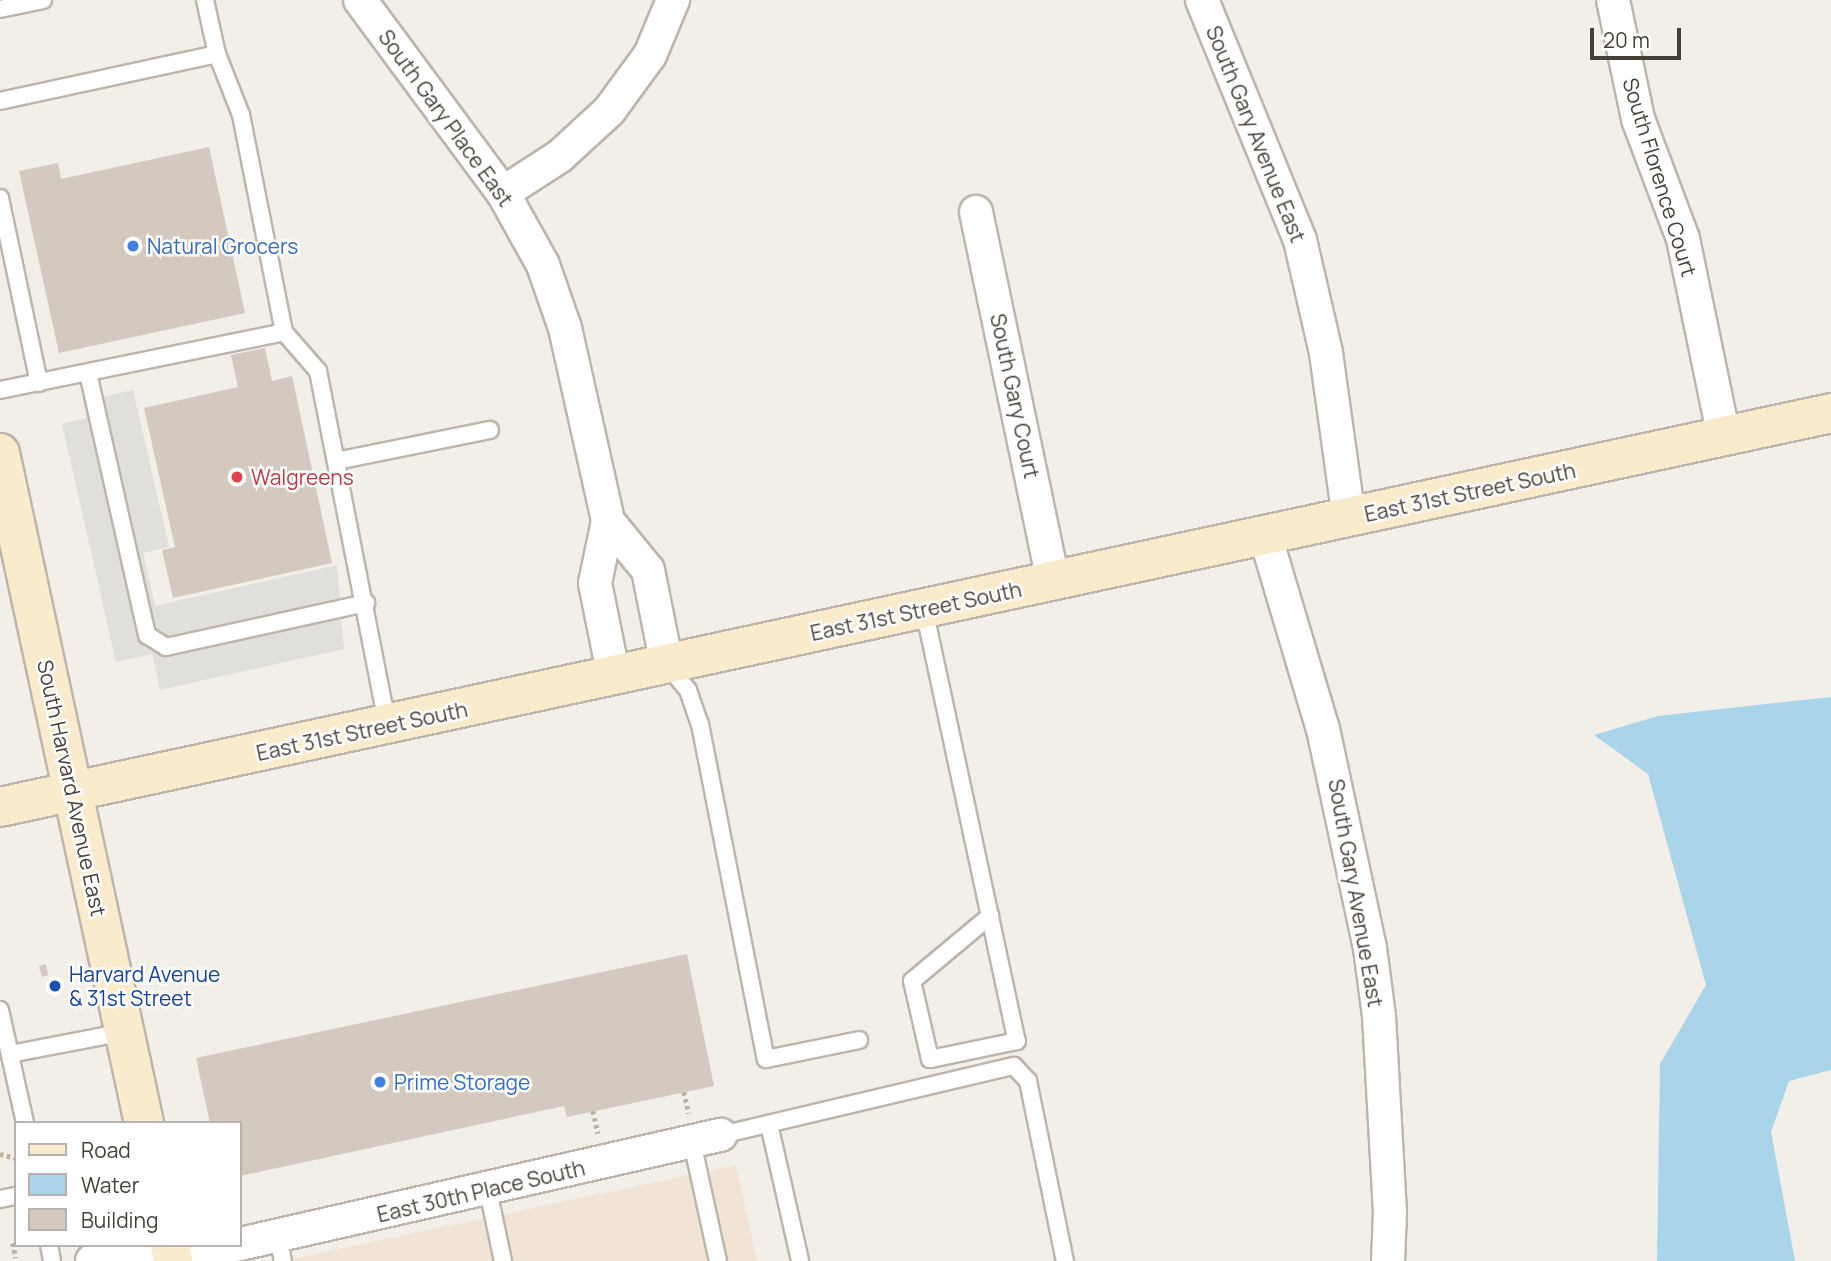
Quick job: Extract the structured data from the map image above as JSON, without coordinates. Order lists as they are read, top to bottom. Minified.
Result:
{"streets":{"main road":["East 31st Street South","South Harvard Avenue East"],"street":["South Gary Place East","South Gary Avenue East","South Florence Court","South Gary Court","East 30th Place South"]},"crossings":[["South Gary Place East","East 31st Street South"],["South Gary Avenue East","East 31st Street South"],["South Florence Court","East 31st Street South"],["South Gary Court","East 31st Street South"],["East 31st Street South","South Harvard Avenue East"]],"places":["Natural Grocers","Walgreens","Harvard Avenue & 31st Street","Prime Storage"],"legend":["Road","Water","Building"],"scale_bar":"20 m"}
